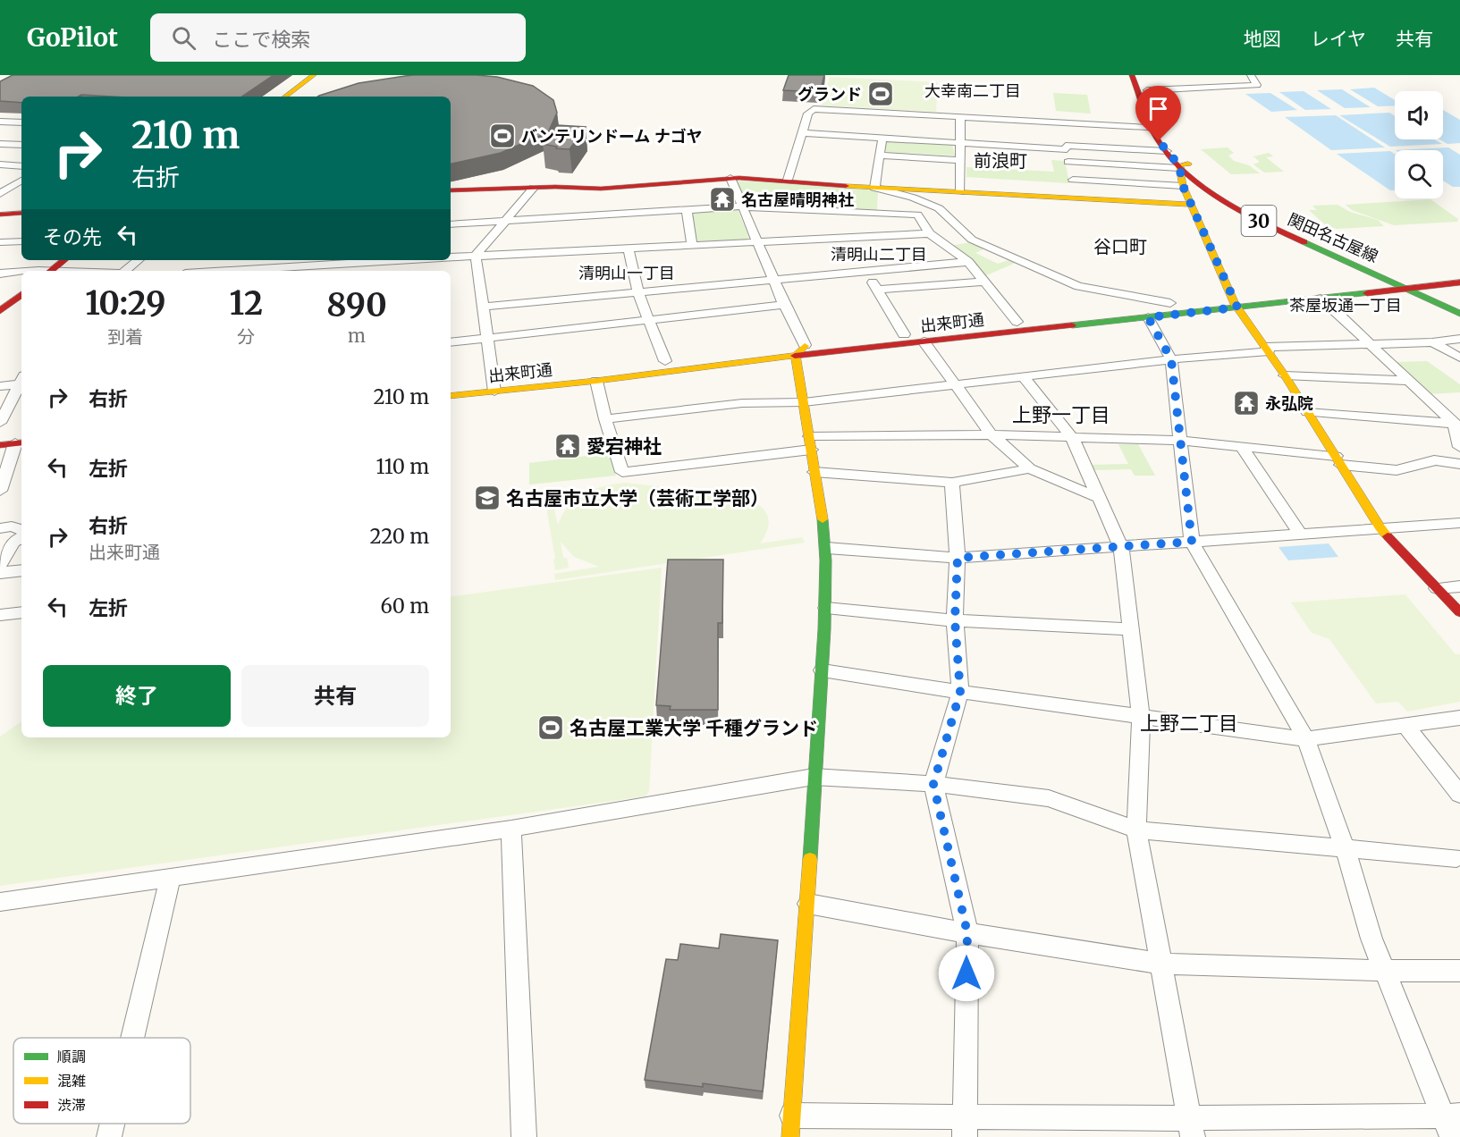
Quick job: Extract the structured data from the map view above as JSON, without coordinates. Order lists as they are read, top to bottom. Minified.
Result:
{"streets":{"main road":["30","関田名古屋線","出来町通"]},"crossings":[["関田名古屋線","出来町通"]],"districts":["大幸南二丁目","前浪町","谷口町","清明山二丁目","清明山一丁目","茶屋坂通一丁目","上野一丁目","上野二丁目"],"places":{"sports":["グランド","バンテリンドーム ナゴヤ","名古屋工業大学 千種グランド"],"temple":["名古屋晴明神社","永弘院","愛宕神社"],"school or university":["名古屋市立大学（芸術工学部）"]},"legend":["順調","混雑","渋滞"],"page":{"header":"GoPilot","search":"ここで検索","nav":["地図","レイヤ","共有"],"turn":["210 m","右折"],"then":"その先","eta":["10:29","到着","12","分","890","m"],"list":[{"name":"右折","value":"210 m"},{"name":"左折","value":"110 m"},{"name":"右折","note":"出来町通","value":"220 m"},{"name":"左折","value":"60 m"}],"buttons":["終了","共有"]}}
